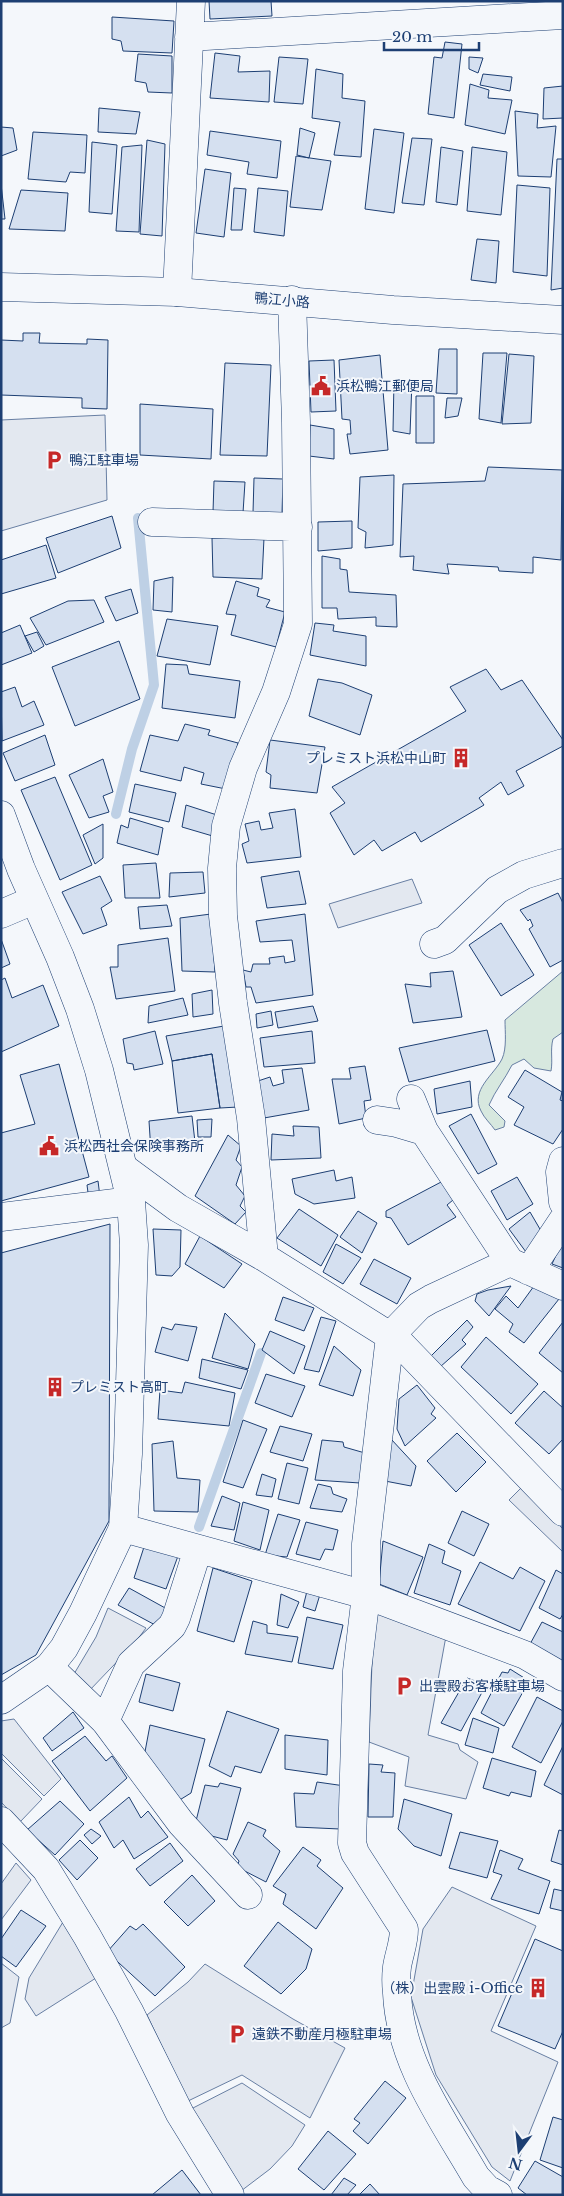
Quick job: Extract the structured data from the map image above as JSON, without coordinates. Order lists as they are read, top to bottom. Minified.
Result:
{"streets":{"street":["鴨江小路"]},"places":{"public building":["浜松鴨江郵便局","浜松西社会保険事務所"],"parking":["鴨江駐車場","出雲殿お客様駐車場","遠鉄不動産月極駐車場"],"building":["プレミスト浜松中山町","プレミスト高町","（株）出雲殿 i-Office"]},"scale_bar":"20 m","north":"bottom"}
